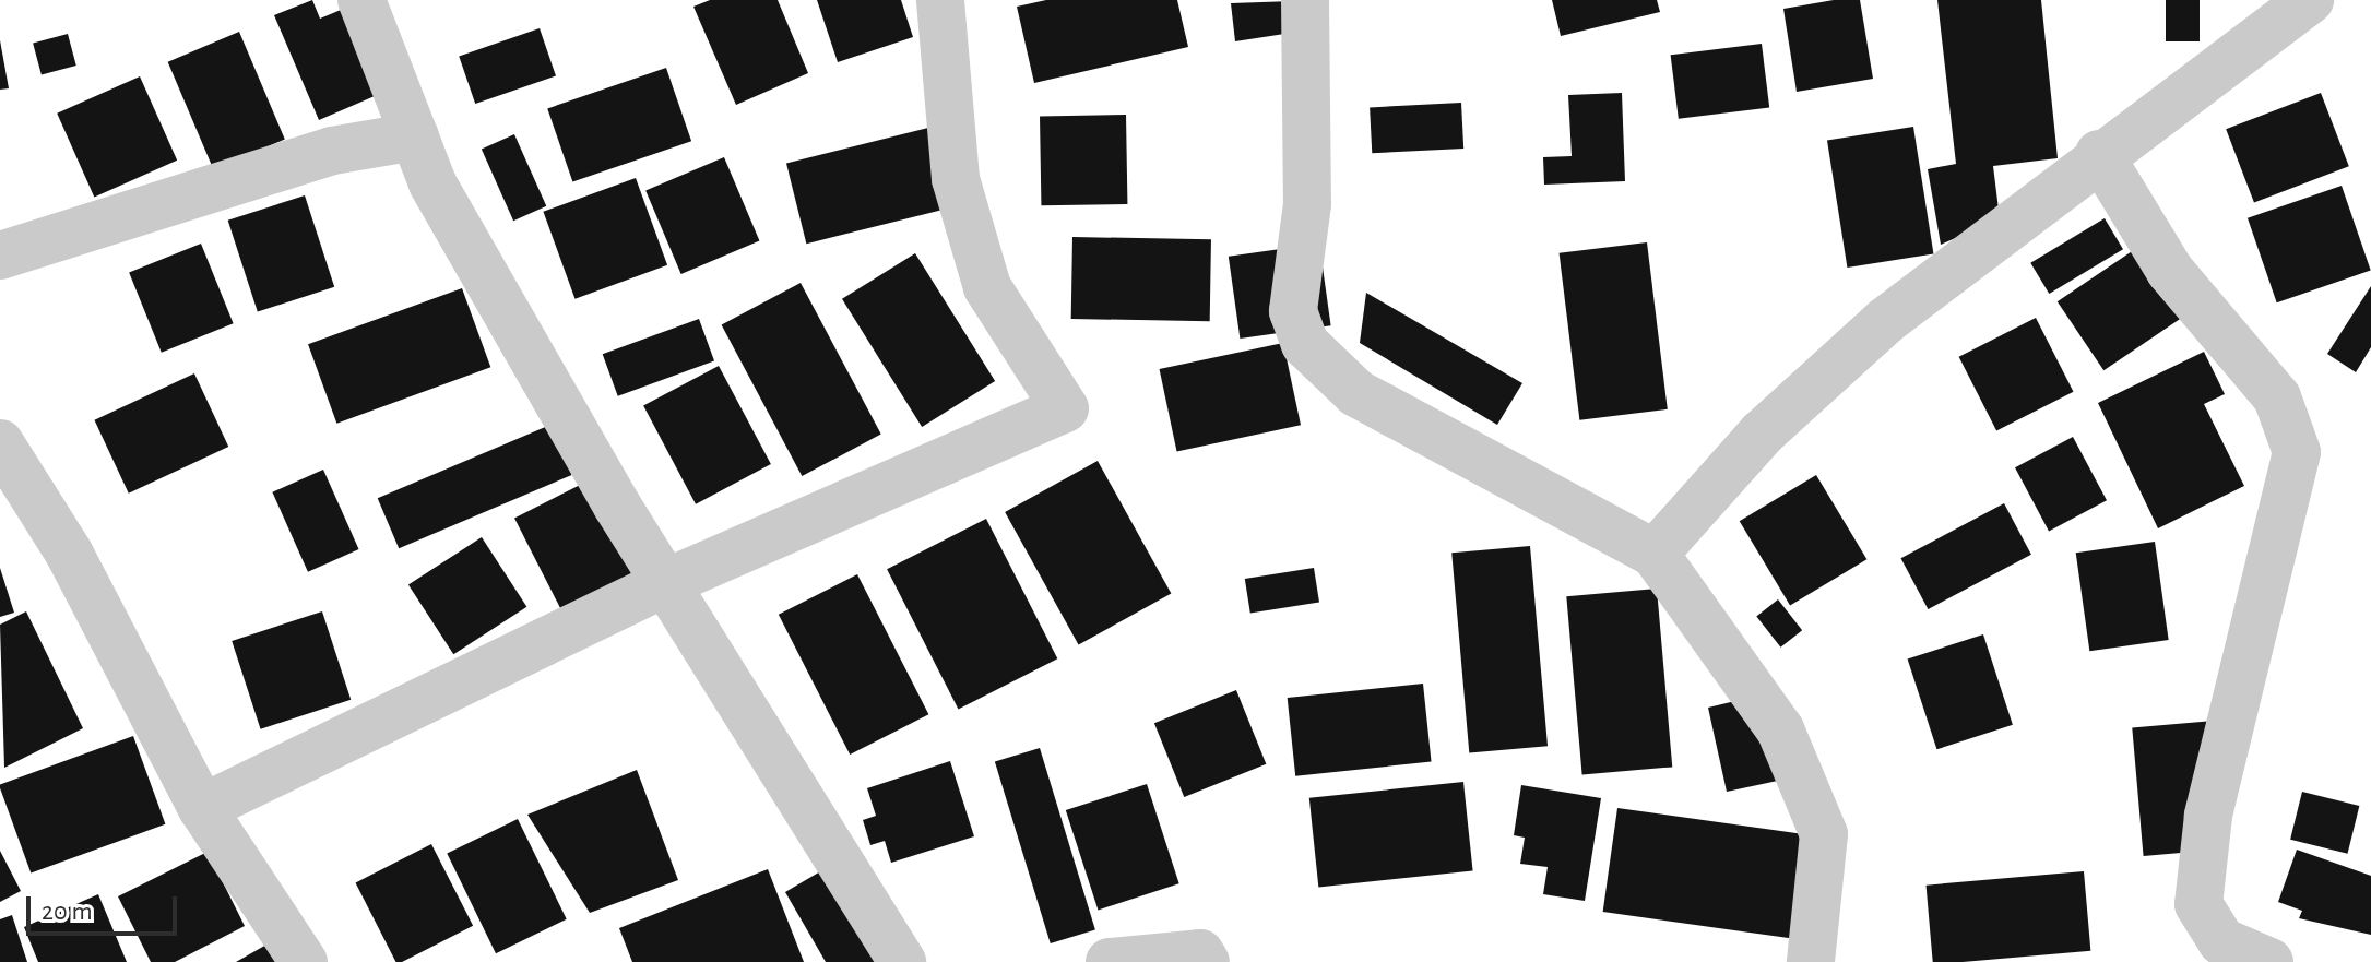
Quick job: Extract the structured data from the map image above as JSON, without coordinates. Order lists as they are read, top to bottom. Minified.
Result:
{"scale_bar":"20 m"}
